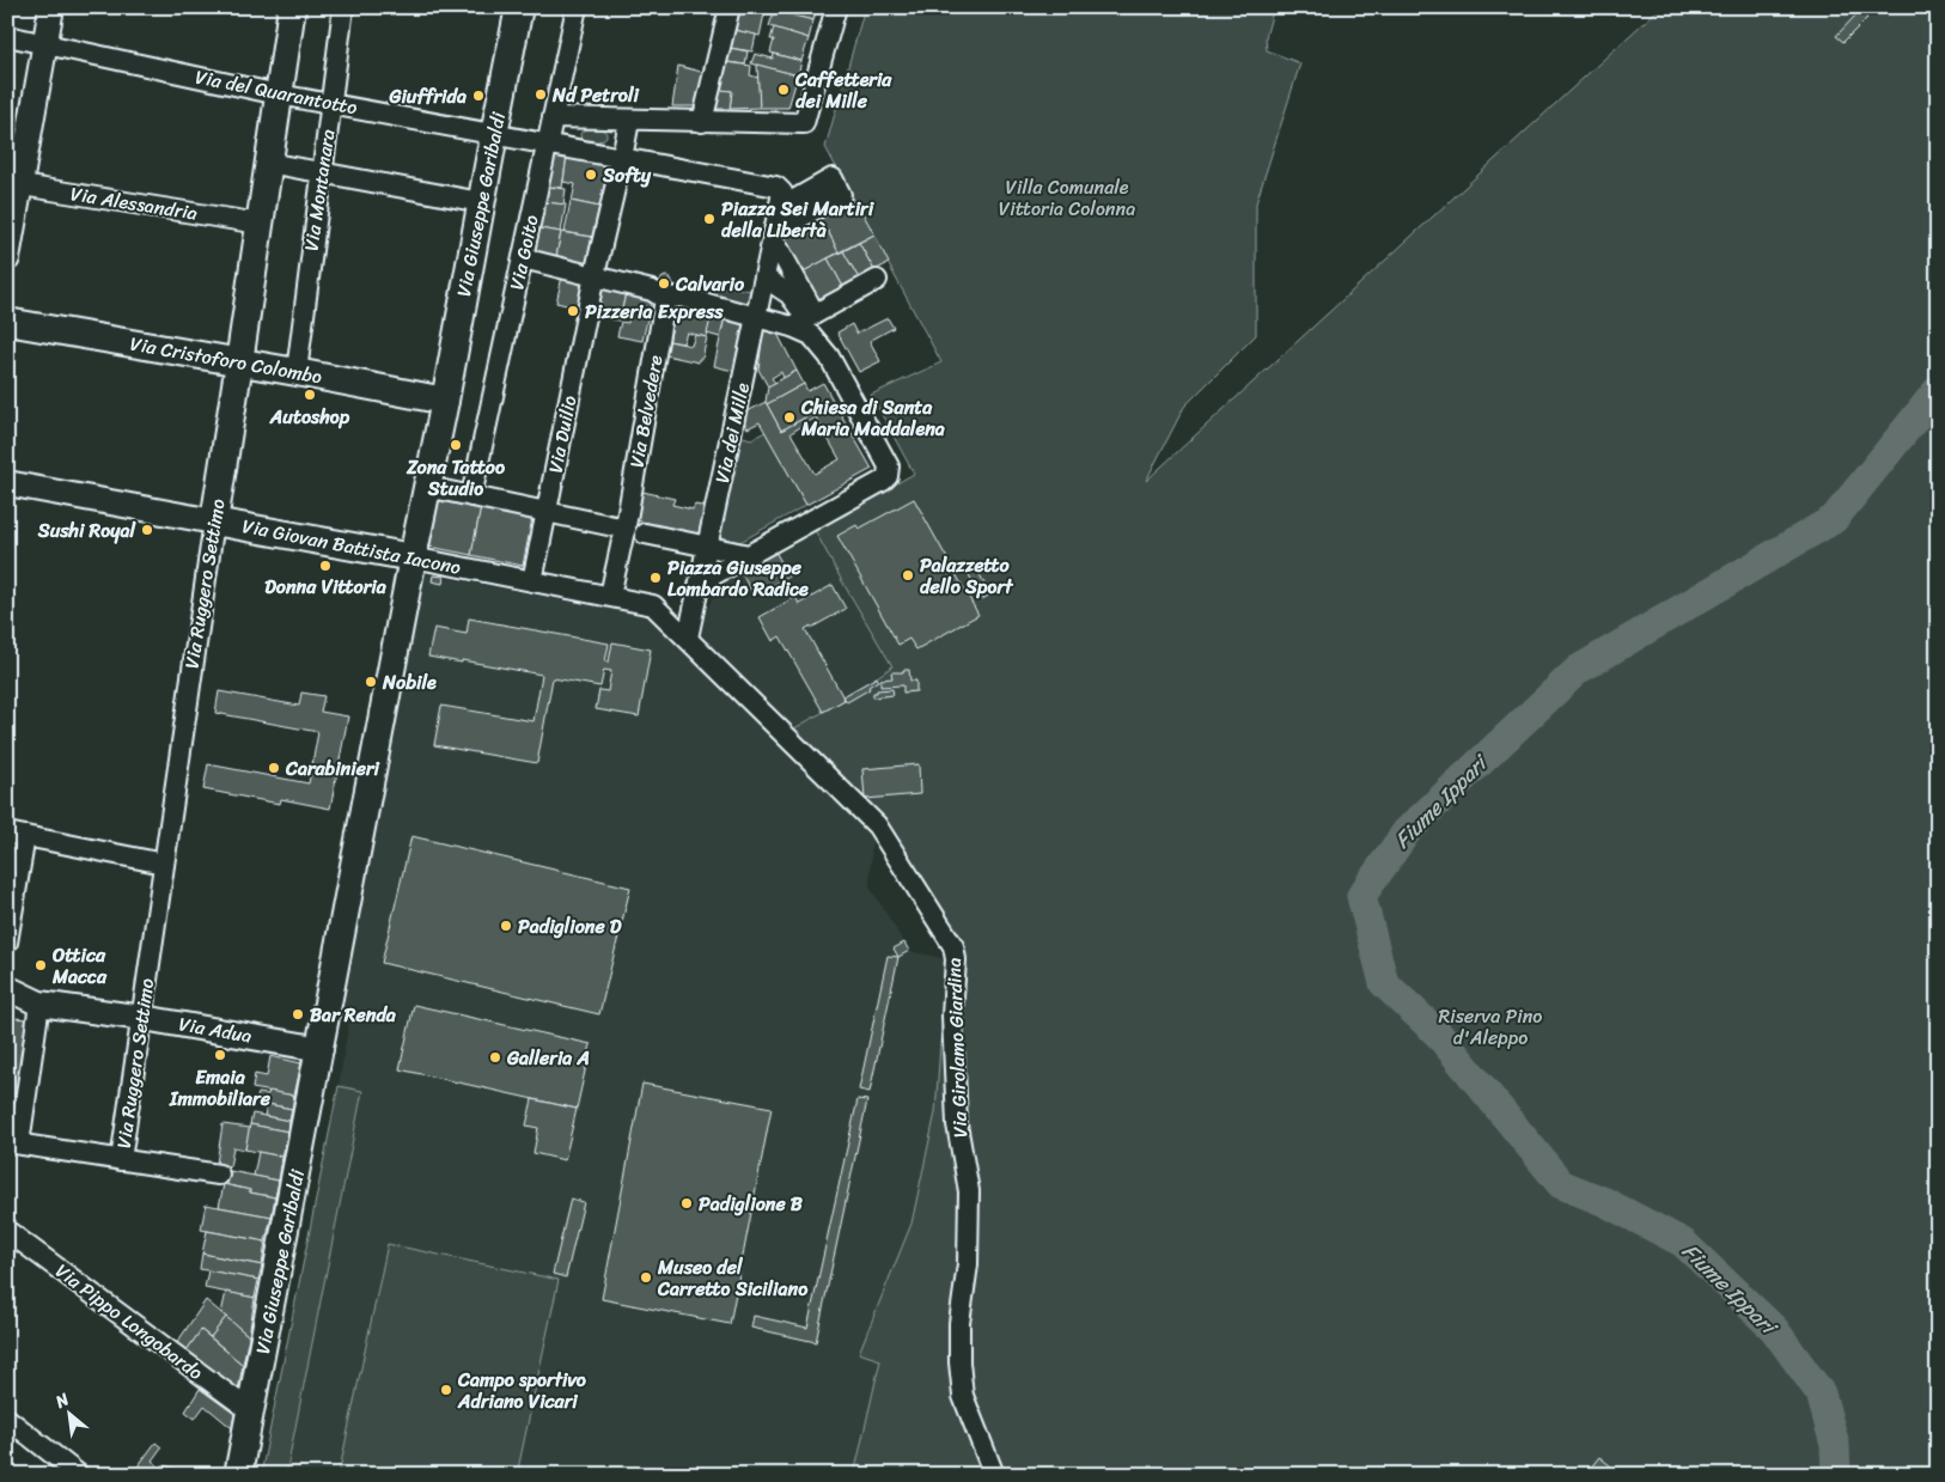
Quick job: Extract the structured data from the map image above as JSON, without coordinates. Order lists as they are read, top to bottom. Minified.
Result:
{"streets":{"main road":["Via Giuseppe Garibaldi","Via Cristoforo Colombo","Via Giovan Battista Iacono","Via Ruggero Settimo"],"street":["Via del Quarantotto","Via Montanara","Via Alessandria","Via Goito","Via Belvedere","Via dei Mille","Via Duilio","Via Adua","Via Girolamo Giardina","Via Pippo Longobardo"]},"crossings":[["Via del Quarantotto","Via Montanara"],["Via del Quarantotto","Via Giuseppe Garibaldi"],["Via del Quarantotto","Via Goito"],["Via del Quarantotto","Via dei Mille"],["Via del Quarantotto","Via Duilio"],["Via del Quarantotto","Via Ruggero Settimo"],["Via Montanara","Via Cristoforo Colombo"],["Via Alessandria","Via Ruggero Settimo"],["Via Giuseppe Garibaldi","Via Cristoforo Colombo"],["Via Giuseppe Garibaldi","Via Giovan Battista Iacono"],["Via Giuseppe Garibaldi","Via Adua"],["Via Giuseppe Garibaldi","Via Pippo Longobardo"],["Via Cristoforo Colombo","Via Ruggero Settimo"],["Via Belvedere","Via Giovan Battista Iacono"],["Via Belvedere","Via Girolamo Giardina"],["Via dei Mille","Via Girolamo Giardina"],["Via Duilio","Via Giovan Battista Iacono"],["Via Giovan Battista Iacono","Via Ruggero Settimo"],["Via Giovan Battista Iacono","Via Girolamo Giardina"],["Via Ruggero Settimo","Via Adua"]],"water":["Fiume Ippari"],"parks":["Villa Comunale Vittoria Colonna","Riserva Pino d'Aleppo"],"places":["Caffetteria dei Mille","Nd Petroli","Giuffrida","Softy","Piazza Sei Martiri della Libertà","Calvario","Pizzeria Express","Autoshop","Chiesa di Santa Maria Maddalena","Zona Tattoo Studio","Sushi Royal","Donna Vittoria","Palazzetto dello Sport","Piazza Giuseppe Lombardo Radice","Nobile","Carabinieri","Padiglione D","Ottica Macca","Bar Renda","Emaia Immobiliare","Galleria A","Padiglione B","Museo del Carretto Siciliano","Campo sportivo Adriano Vicari"],"north":"top left"}
